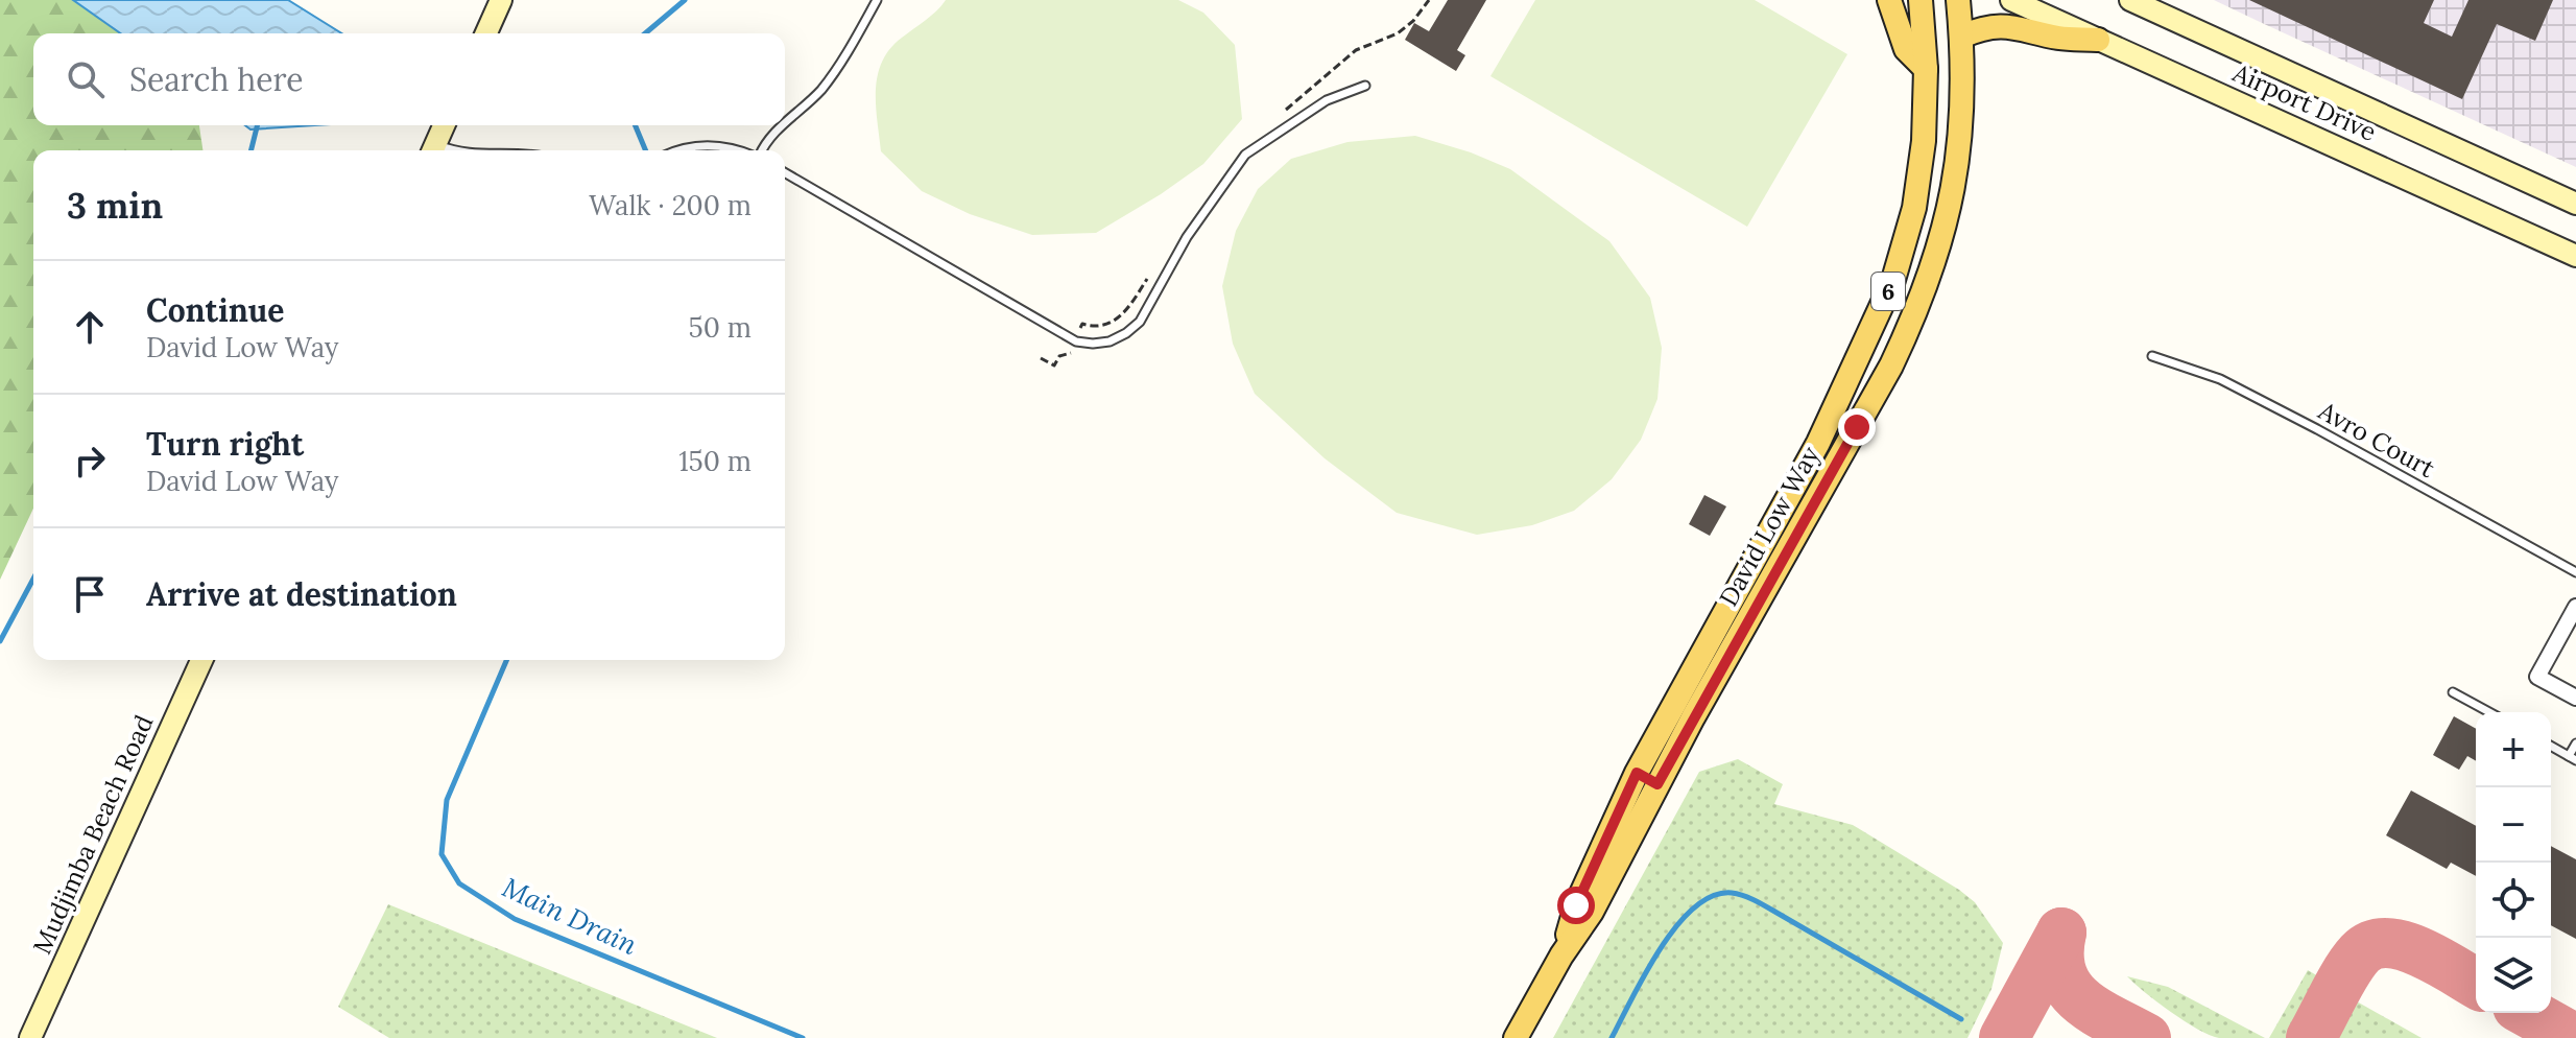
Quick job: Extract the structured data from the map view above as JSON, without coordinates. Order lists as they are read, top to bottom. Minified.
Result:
{"streets":{"main road":["6","David Low Way"],"street":["Airport Drive","Mudjimba Beach Road"],"lane":["Avro Court"]},"water":["Main Drain"],"page":{"search":"Search here","heading":["3 min","Walk · 200 m"],"list":[["Continue","David Low Way","50 m"],["Turn right","David Low Way","150 m"],"Arrive at destination"],"map_buttons":["+","−"]}}
